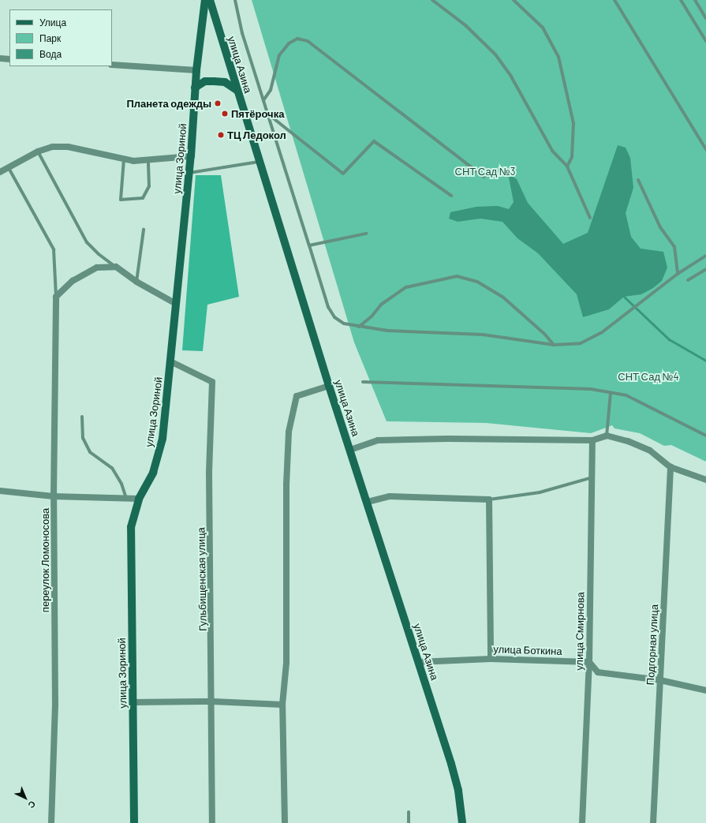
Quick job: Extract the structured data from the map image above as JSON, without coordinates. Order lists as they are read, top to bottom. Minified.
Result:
{"streets":{"main road":["улица Азина","улица Зориной"],"street":["переулок Ломоносова","Гульбищенская улица","улица Смирнова","Подгорная улица","улица Боткина"]},"crossings":[["улица Азина","улица Боткина"],["улица Зориной","Гульбищенская улица"],["улица Смирнова","улица Боткина"]],"parks":["СНТ Сад №3","СНТ Сад №4"],"places":["Планета одежды","Пятёрочка","ТЦ Ледокол"],"legend":["Улица","Парк","Вода"],"north":"bottom right"}
